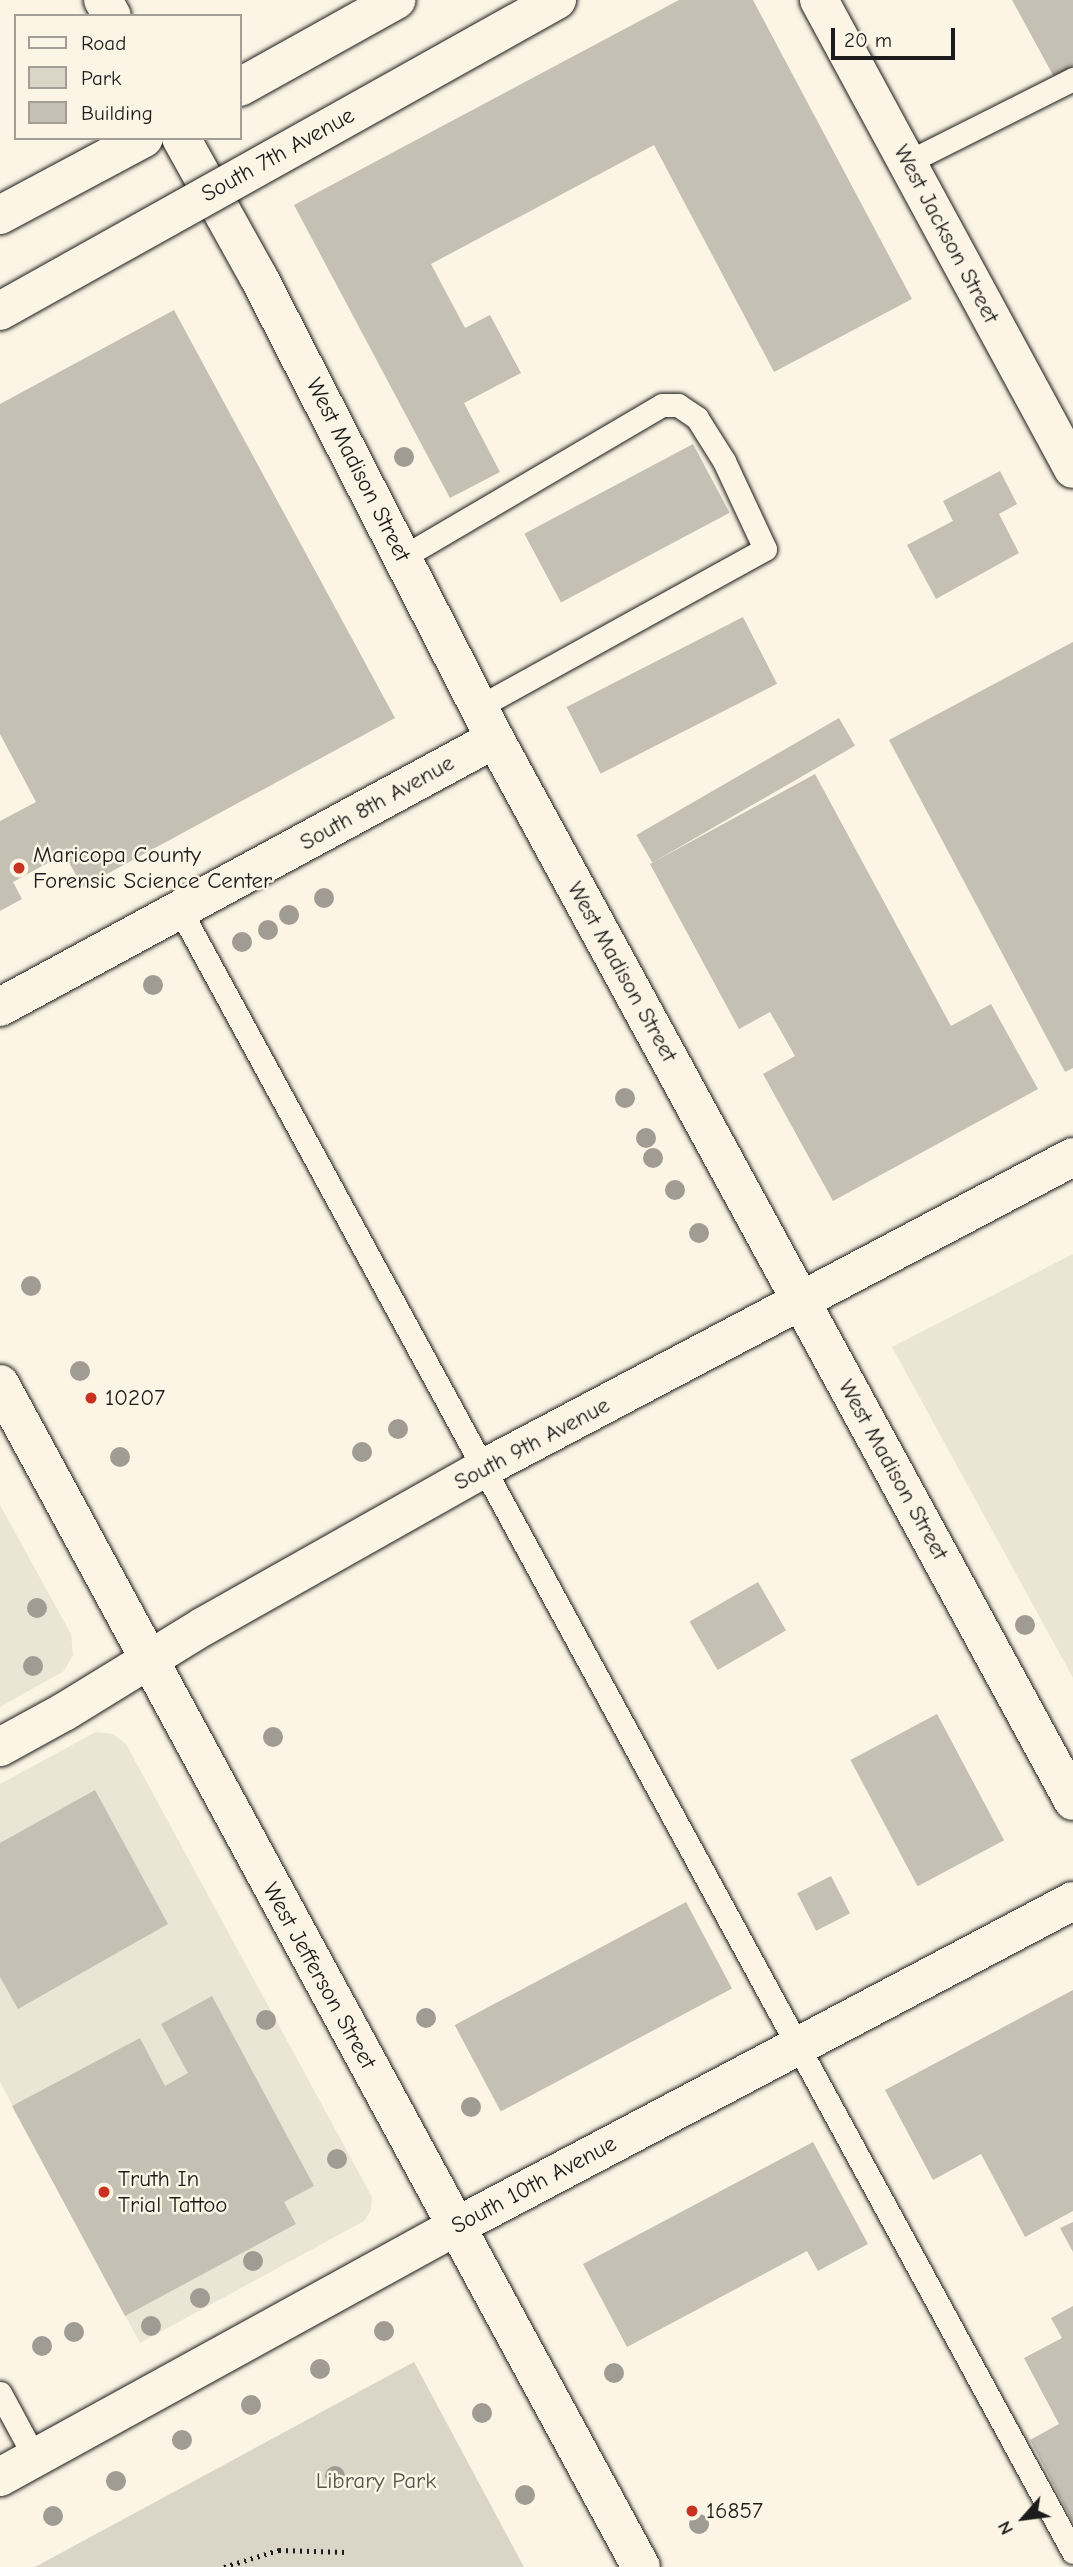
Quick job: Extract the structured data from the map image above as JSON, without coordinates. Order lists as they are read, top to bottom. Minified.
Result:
{"streets":{"street":["South 7th Avenue","West Jackson Street","West Madison Street","South 8th Avenue","South 9th Avenue","West Jefferson Street","South 10th Avenue"]},"crossings":[["West Madison Street","South 8th Avenue"],["West Madison Street","South 9th Avenue"],["South 9th Avenue","West Jefferson Street"],["West Jefferson Street","South 10th Avenue"]],"parks":["Library Park"],"places":["Maricopa County Forensic Science Center","10207","Truth In Trial Tattoo","16857"],"legend":["Road","Park","Building"],"scale_bar":"20 m","north":"bottom left"}
